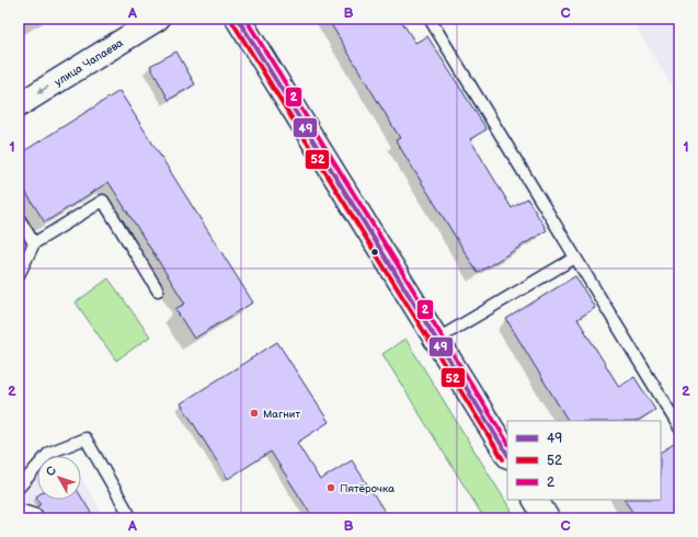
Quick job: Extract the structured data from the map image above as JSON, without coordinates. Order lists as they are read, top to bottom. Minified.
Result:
{"streets":{"street":["улица Чапаева"]},"one_way":["улица Чапаева"],"places":["Магнит","Пятёрочка"],"lines":["transit line 49","transit line 2","transit line 52"],"legend":["49","52","2"],"north":"top left","grid":{"columns":["A","B","C"],"rows":["1","2"]}}
